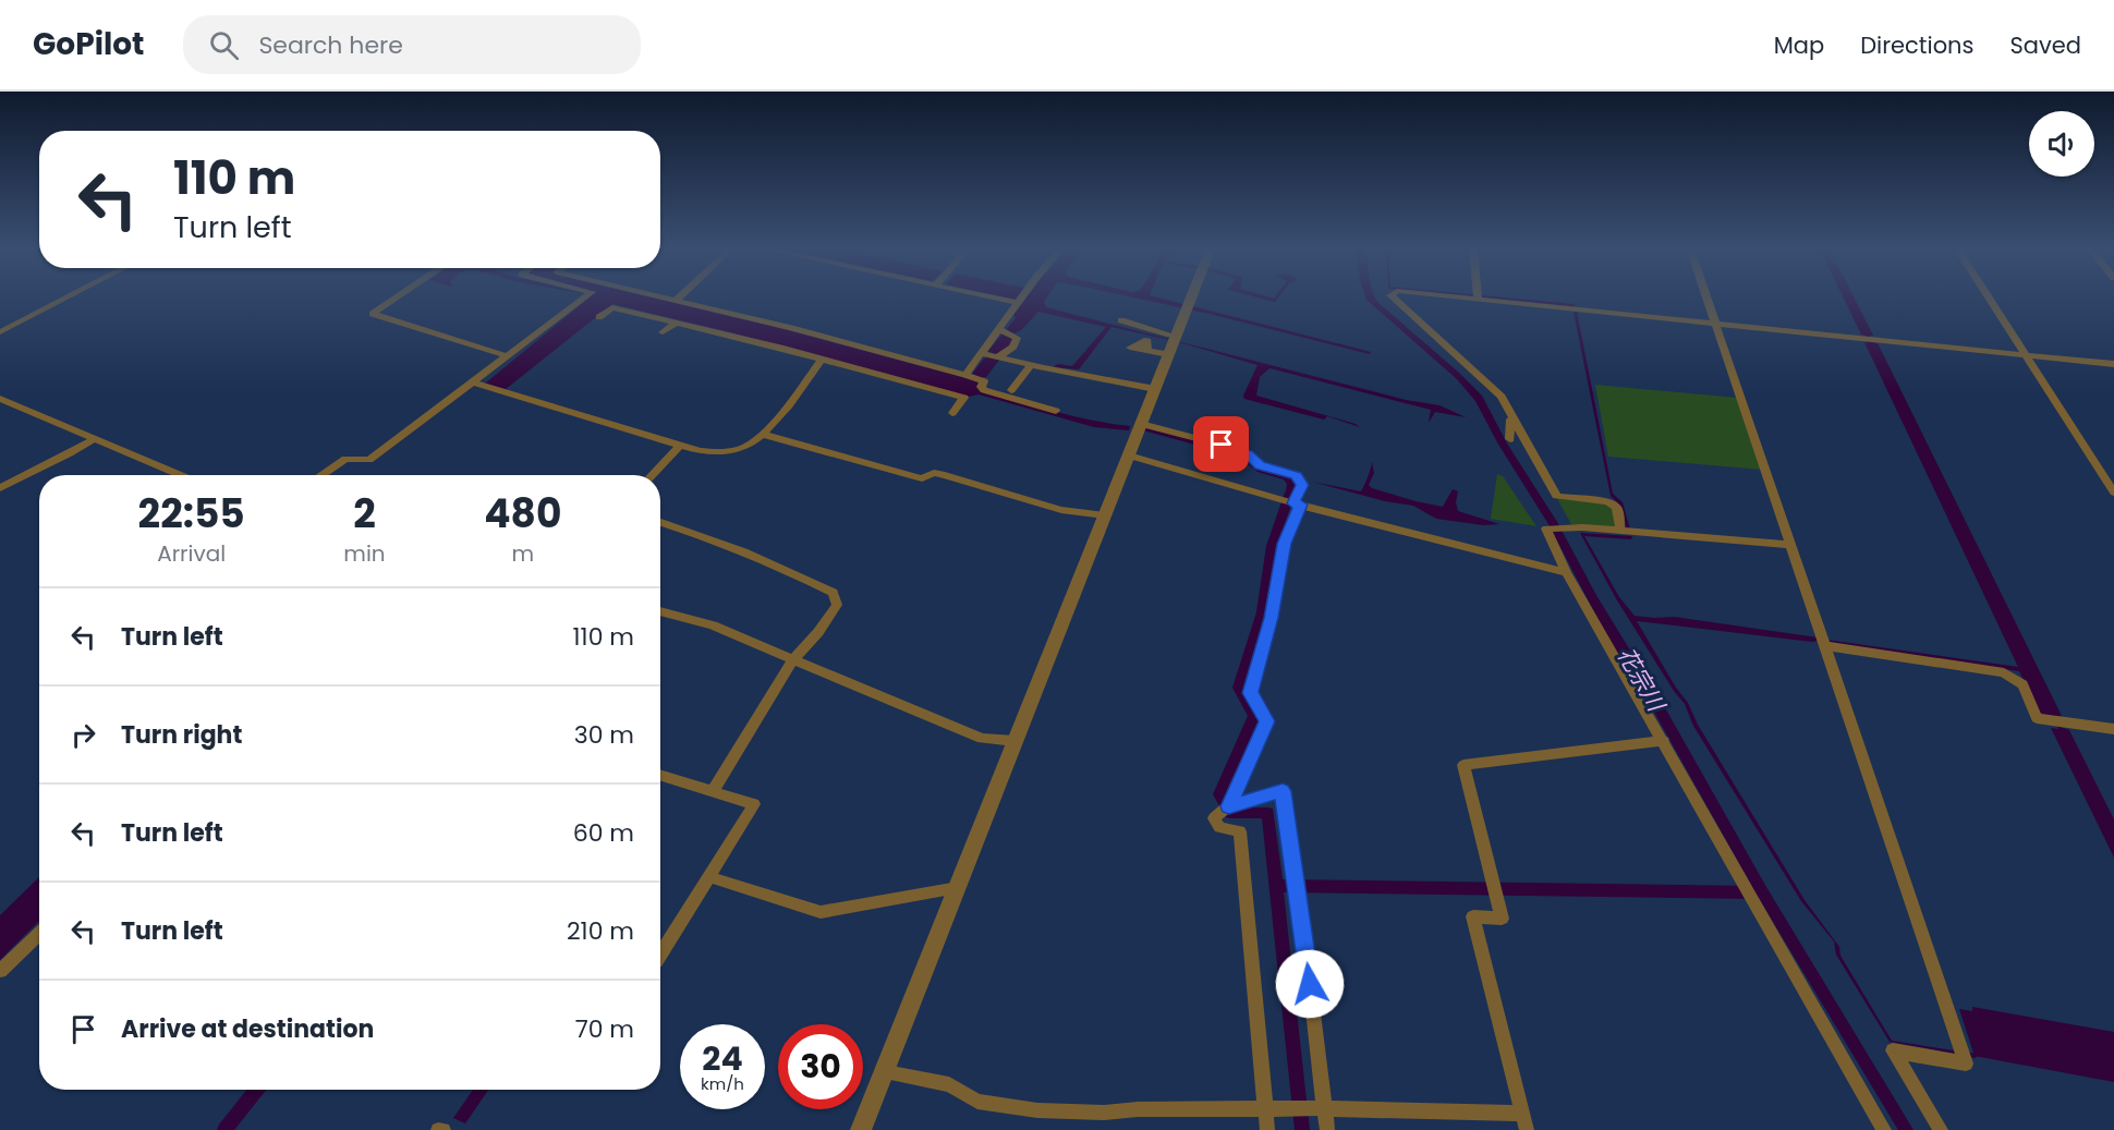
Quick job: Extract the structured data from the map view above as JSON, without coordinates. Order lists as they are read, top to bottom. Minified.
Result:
{"water":["花宗川"],"page":{"header":"GoPilot","search":"Search here","nav":["Map","Directions","Saved"],"turn":["110 m","Turn left"],"eta":["22:55","Arrival","2","min","480","m"],"list":[{"name":"Turn left","value":"110 m"},{"name":"Turn right","value":"30 m"},{"name":"Turn left","value":"60 m"},{"name":"Turn left","value":"210 m"},{"name":"Arrive at destination","value":"70 m"}],"speed":"24 km/h","limit":"30"}}
